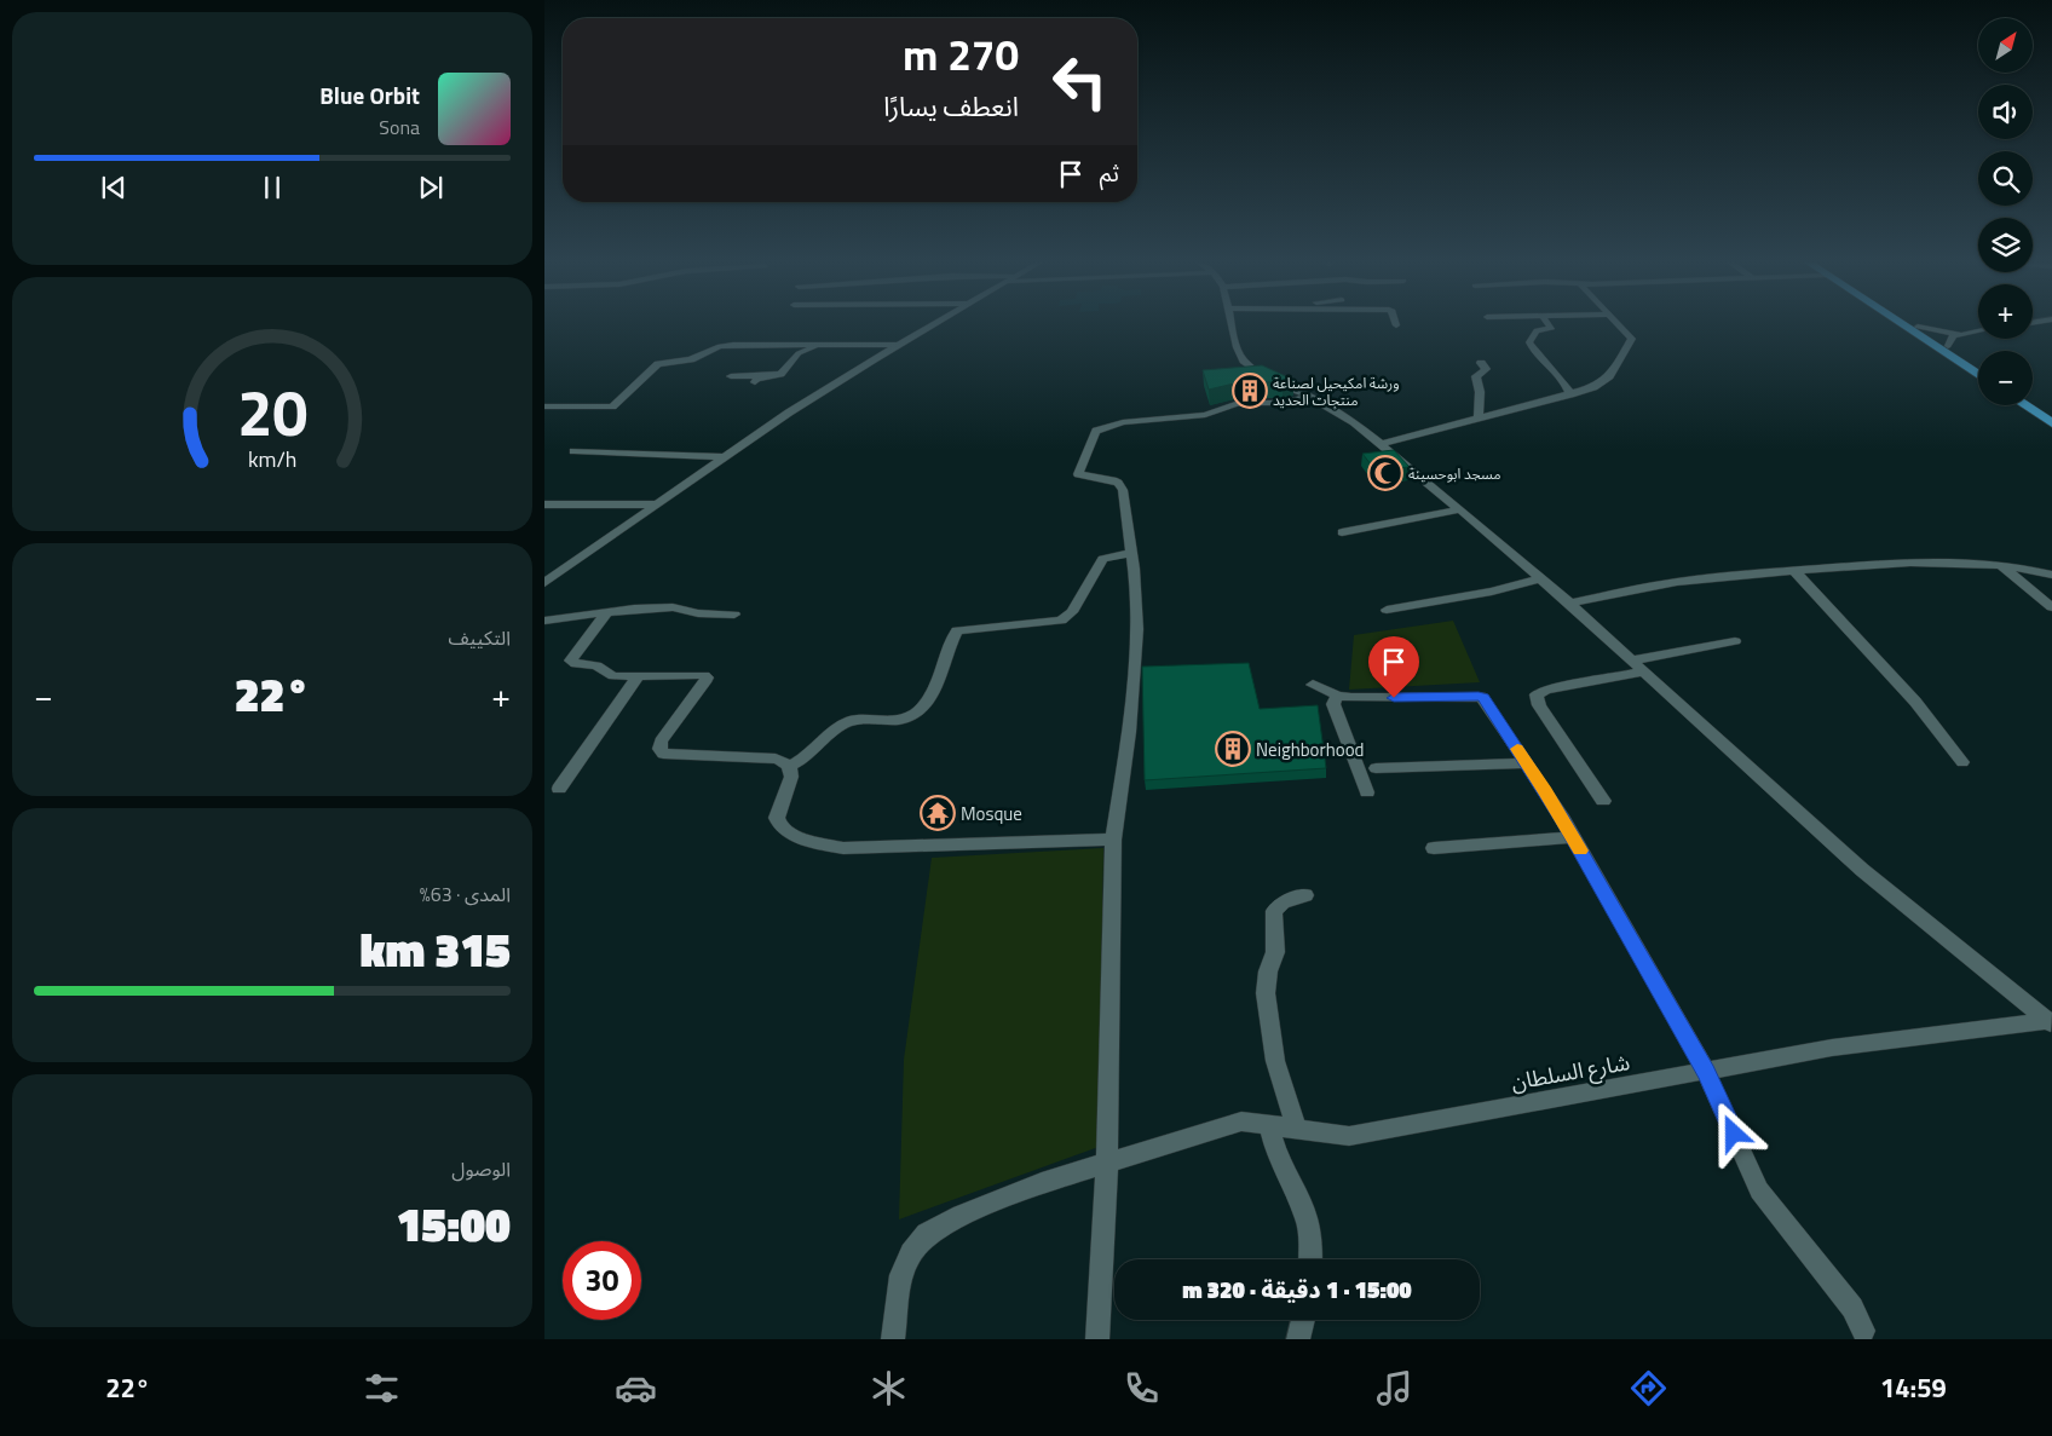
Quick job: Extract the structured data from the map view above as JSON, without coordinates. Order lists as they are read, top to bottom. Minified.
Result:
{"streets":{"street":["شارع السلطان"]},"places":{"building":["ورشة امكيحيل لصناعة منتجات الحديد","Neighborhood"],"mosque":["مسجد ابوحسينة"],"temple":["Mosque"]},"north":"top right","page":{"map_buttons":["+","−"],"turn":["270 m","انعطف يسارًا"],"song":["Blue Orbit","Sona"],"then":"ثم","tile":["التكييف",["المدى · 63%","315 km"],["الوصول","15:00"]],"heat":["−","22°","+"],"limit":"30","trip":"15:00 · 1 دقيقة · 320 m","tabs":["14:59","22°"],"gauge":["20","km/h"]}}
